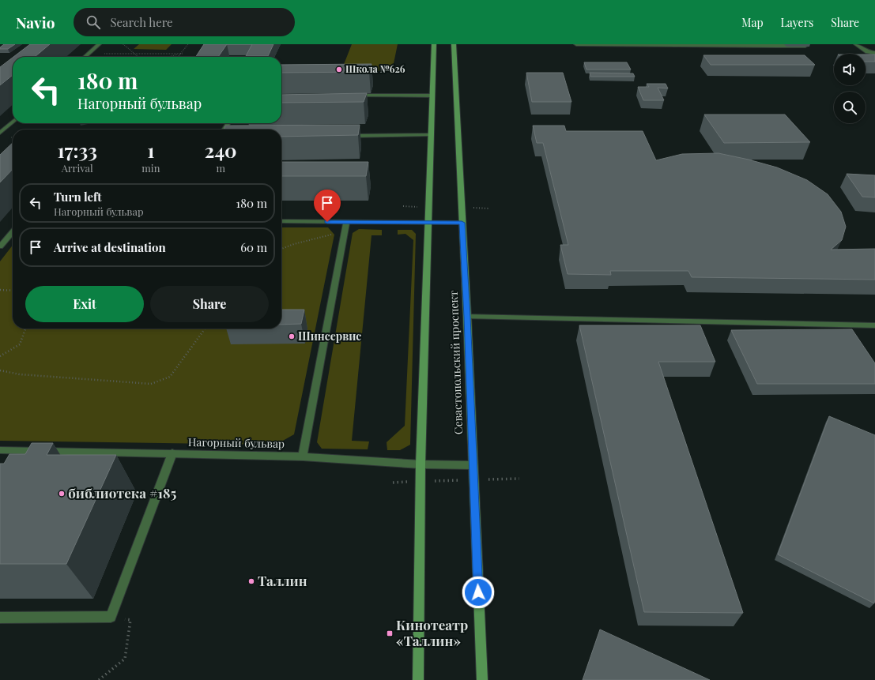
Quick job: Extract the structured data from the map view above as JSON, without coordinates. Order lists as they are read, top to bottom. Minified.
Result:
{"streets":{"main road":["Севастопольский проспект"],"street":["Нагорный бульвар"]},"crossings":[["Севастопольский проспект","Нагорный бульвар"]],"places":{"other":["Школа №626","Шинсервис","библиотека #185","Таллин"],"transit":["Кинотеатр «Таллин»"]},"page":{"header":"Navio","search":"Search here","nav":["Map","Layers","Share"],"turn":["180 m","Нагорный бульвар"],"eta":["17:33","Arrival","1","min","240","m"],"list":[{"name":"Turn left","note":"Нагорный бульвар","value":"180 m"},{"name":"Arrive at destination","value":"60 m"}],"buttons":["Exit","Share"]}}
